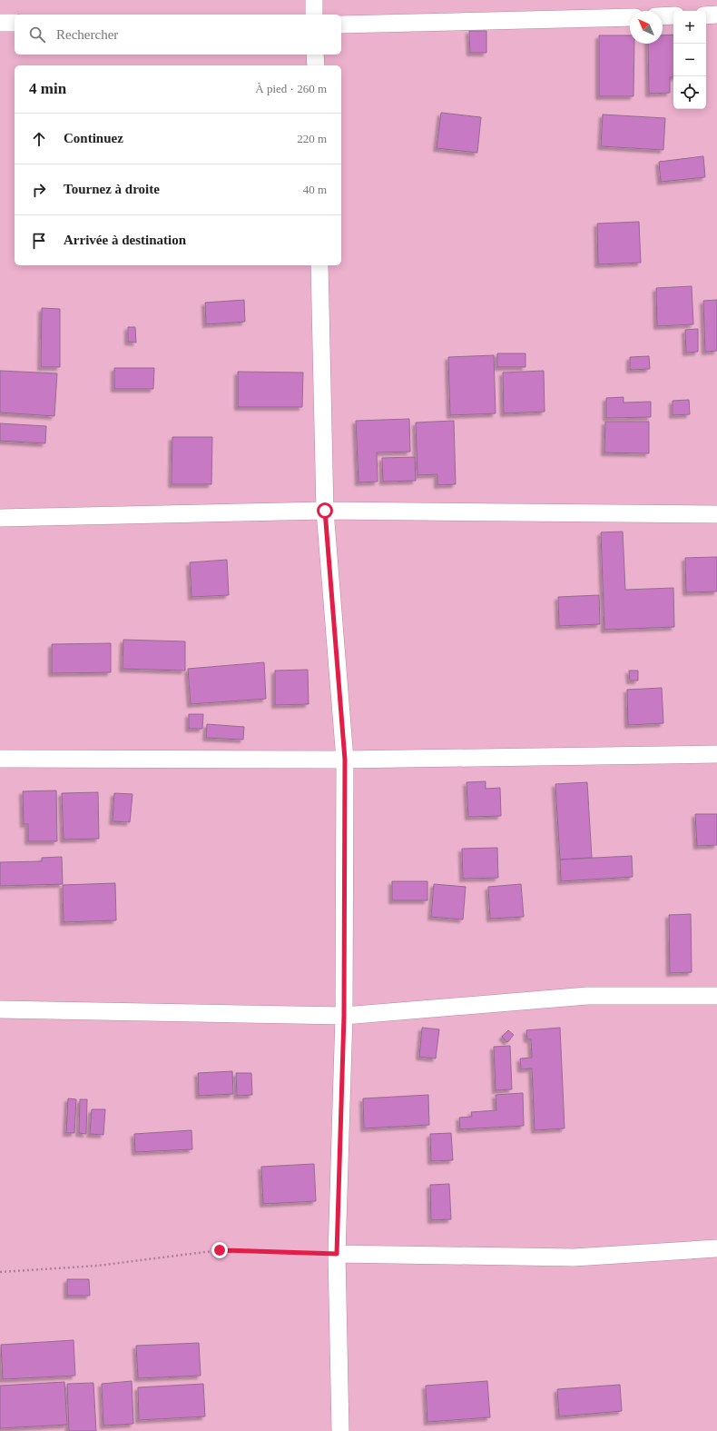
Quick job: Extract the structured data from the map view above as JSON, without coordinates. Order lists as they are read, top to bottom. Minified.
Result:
{"north":"top left","page":{"map_buttons":["+","−"],"search":"Rechercher","heading":["4 min","À pied · 260 m"],"list":[["Continuez","220 m"],["Tournez à droite","40 m"],"Arrivée à destination"]}}
